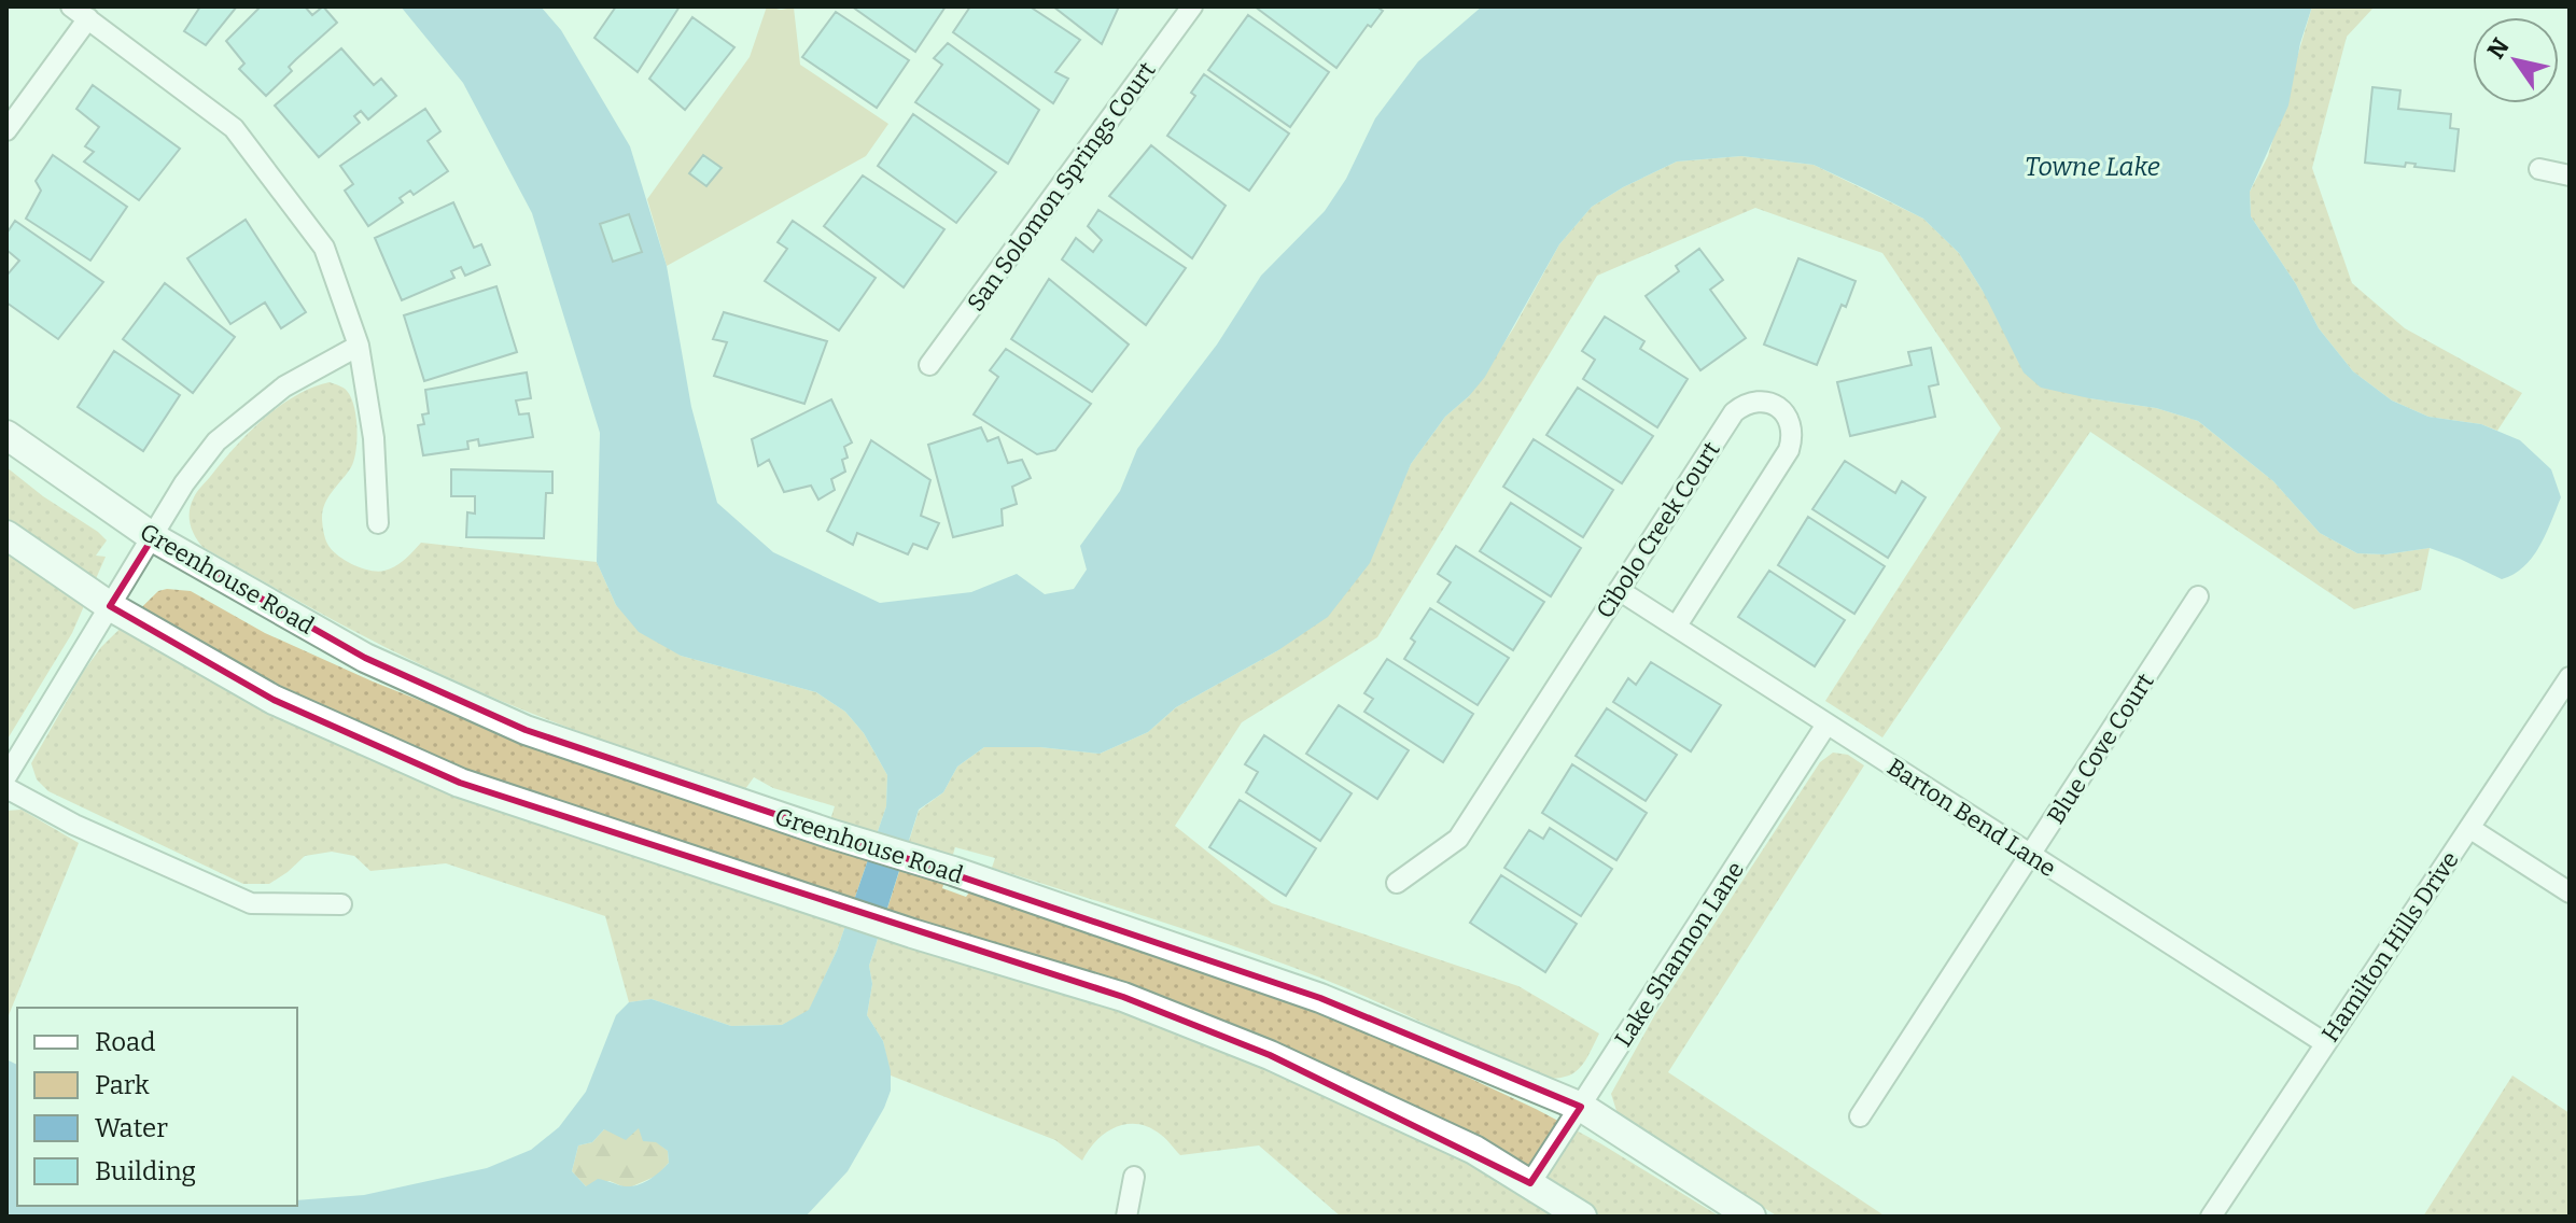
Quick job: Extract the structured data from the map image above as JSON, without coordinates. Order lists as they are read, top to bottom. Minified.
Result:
{"streets":{"main road":["Greenhouse Road"],"street":["San Solomon Springs Court","Cibolo Creek Court","Blue Cove Court","Barton Bend Lane","Hamilton Hills Drive","Lake Shannon Lane"]},"crossings":[["Cibolo Creek Court","Barton Bend Lane"],["Greenhouse Road","Lake Shannon Lane"],["Blue Cove Court","Barton Bend Lane"],["Barton Bend Lane","Hamilton Hills Drive"],["Barton Bend Lane","Lake Shannon Lane"]],"water":["Towne Lake"],"legend":["Road","Park","Water","Building"],"north":"top left"}
